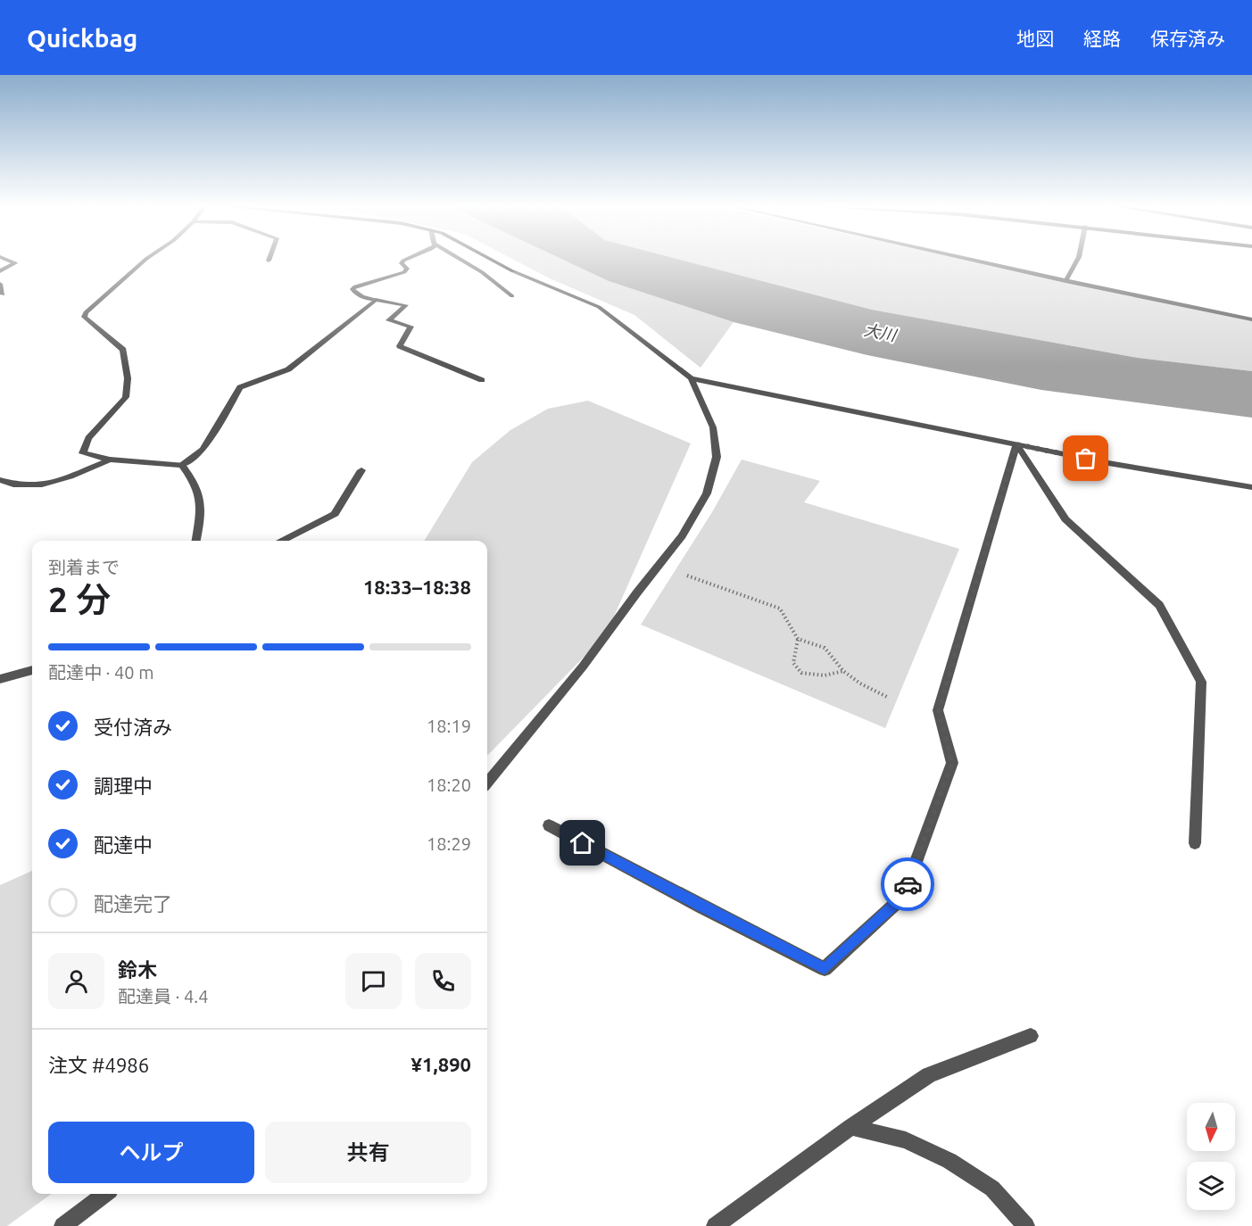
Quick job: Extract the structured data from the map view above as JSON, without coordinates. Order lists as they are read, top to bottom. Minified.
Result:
{"water":["大川"],"north":"bottom","page":{"header":"Quickbag","nav":["地図","経路","保存済み"],"heading":["2 分","到着まで","18:33–18:38"],"panel":["鈴木","配達員 · 4.4","注文 #4986","¥1,890"],"bar":"配達中 · 40 m","list":[["受付済み","18:19"],["調理中","18:20"],["配達中","18:29"],"配達完了"],"buttons":["ヘルプ","共有"]}}
